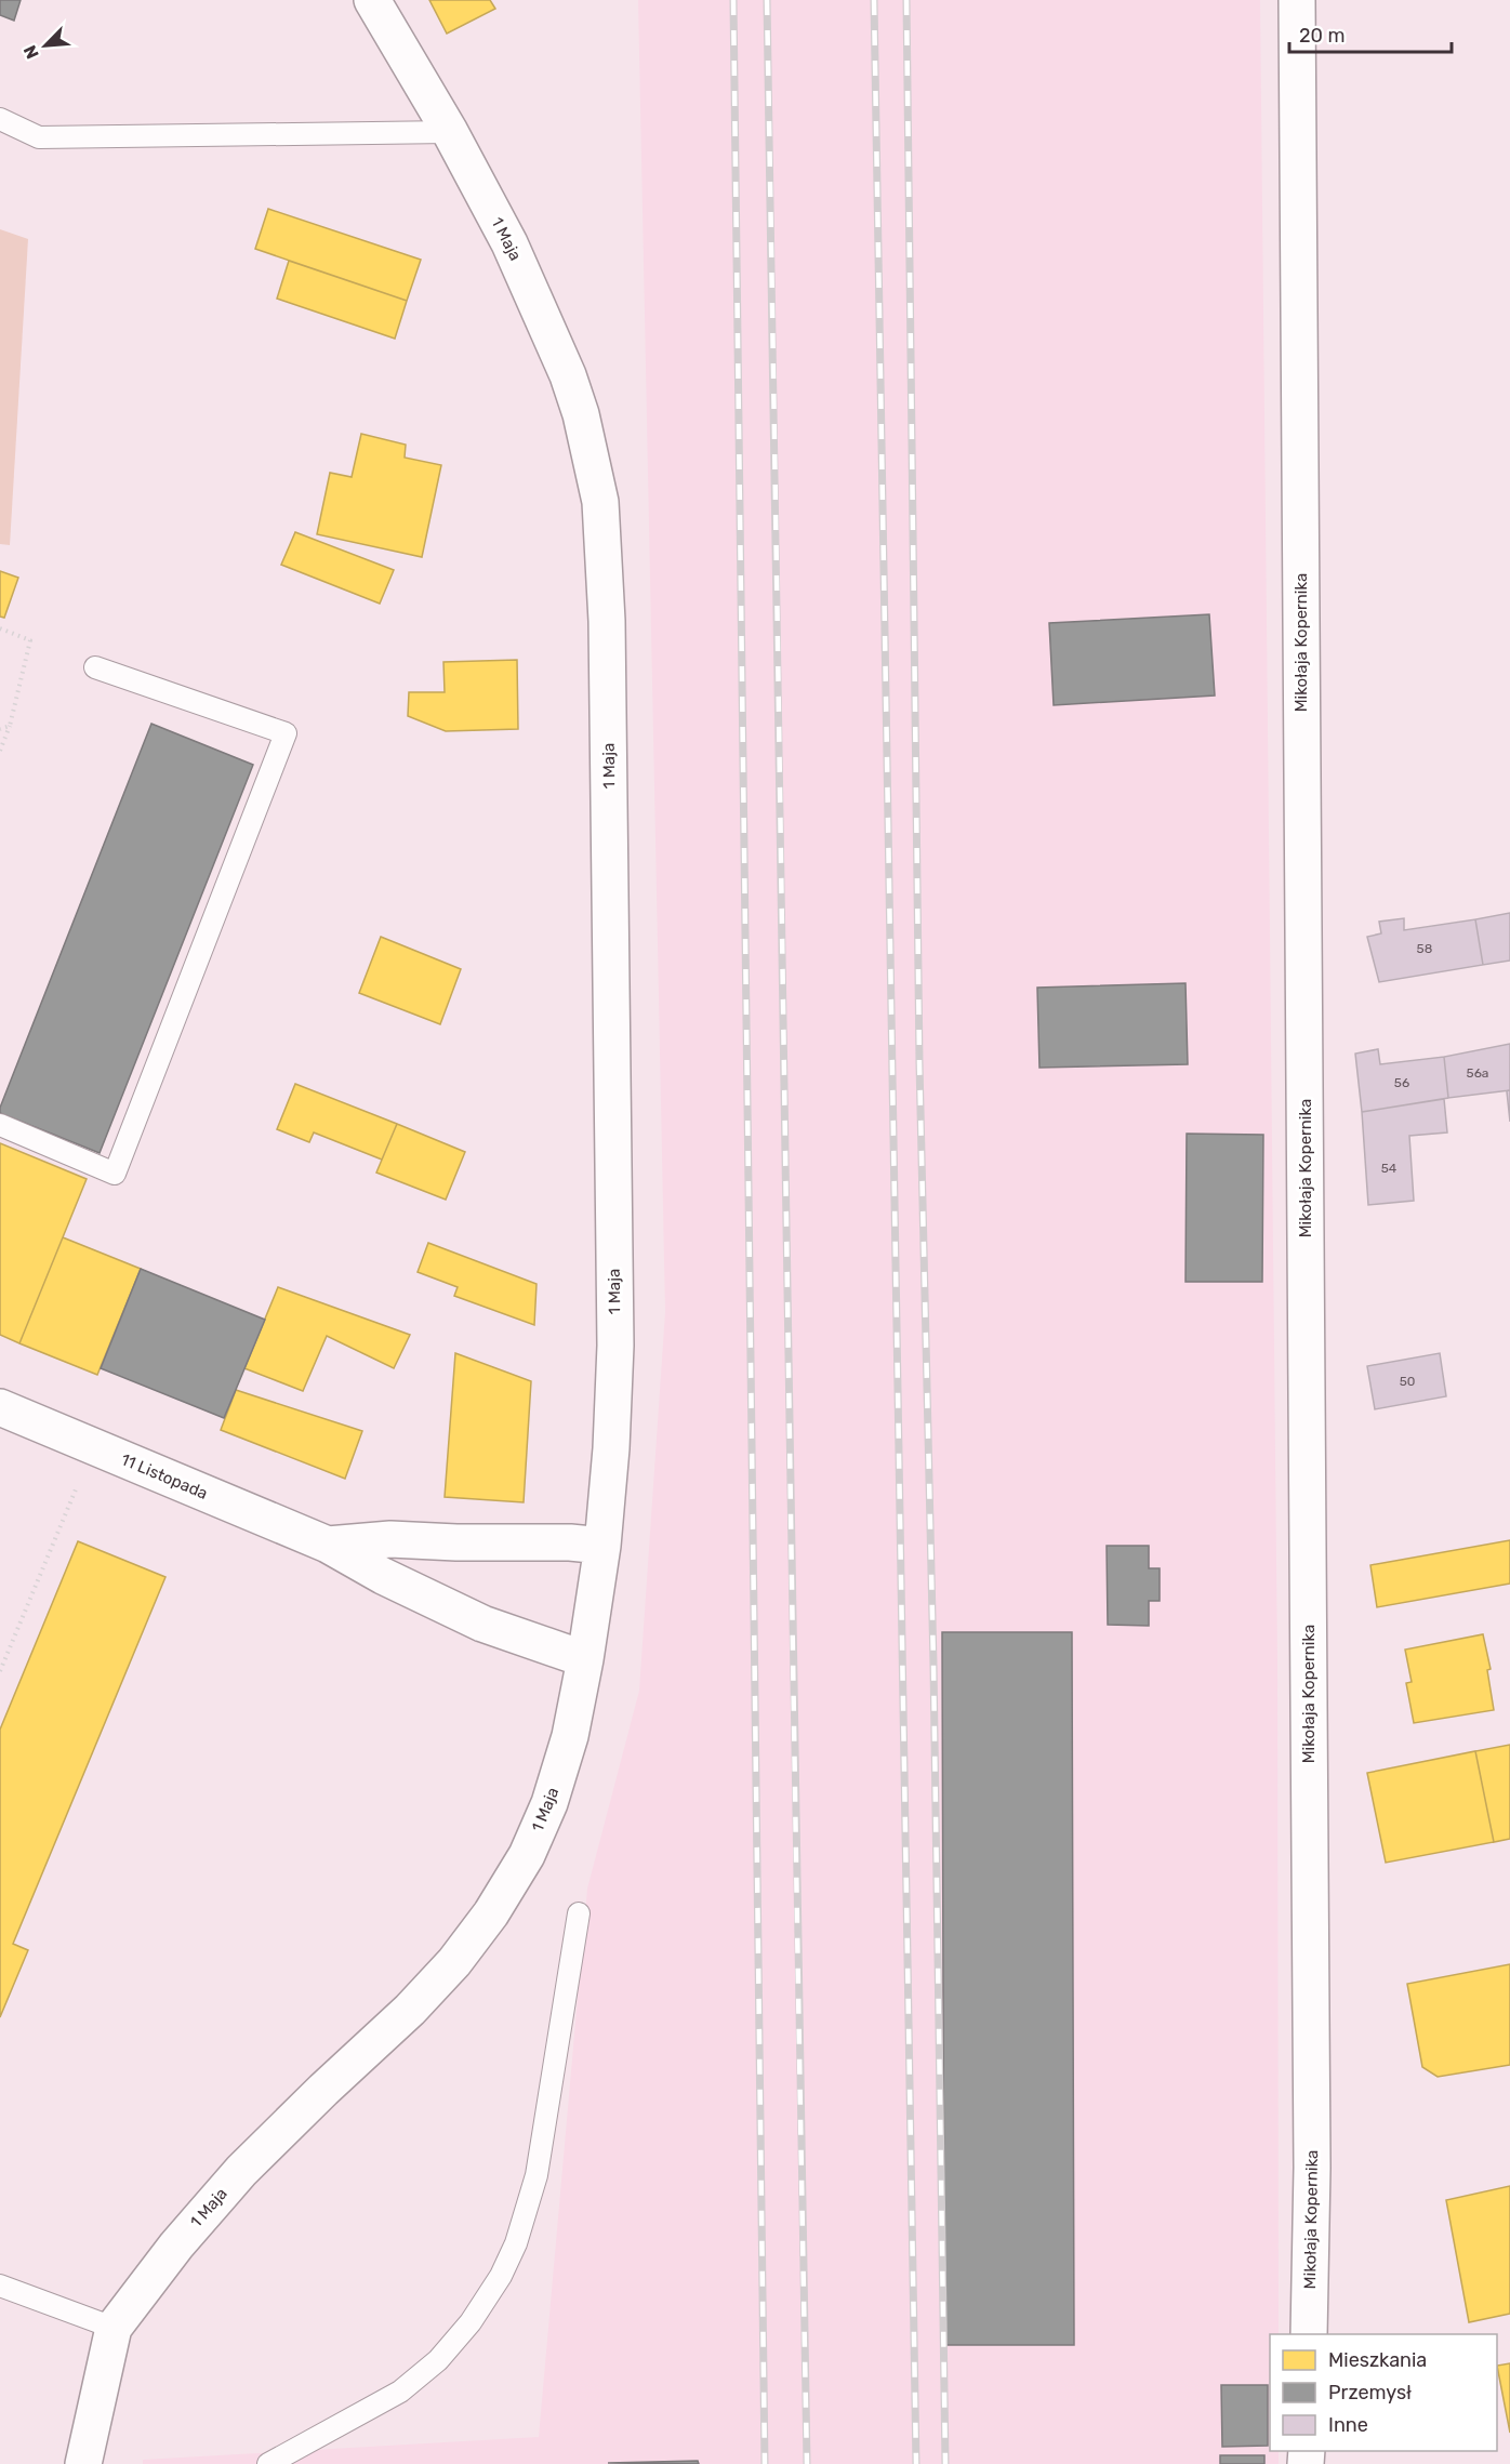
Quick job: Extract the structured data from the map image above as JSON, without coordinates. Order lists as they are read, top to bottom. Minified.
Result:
{"streets":{"street":["1 Maja","Mikołaja Kopernika","11 Listopada"]},"crossings":[["1 Maja","11 Listopada"]],"house_numbers":["58","56a","56","54","50"],"legend":["Mieszkania","Przemysł","Inne"],"scale_bar":"20 m","north":"bottom left"}
